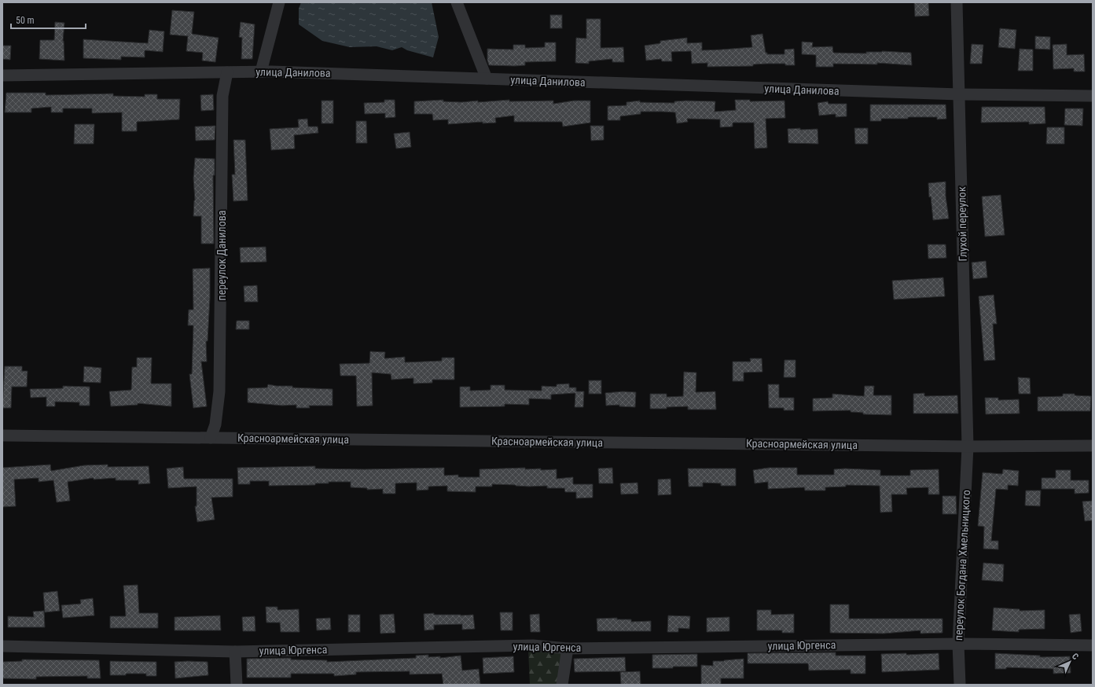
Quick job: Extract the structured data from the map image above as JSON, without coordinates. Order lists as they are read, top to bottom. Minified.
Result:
{"streets":{"street":["улица Данилова","Глухой переулок","переулок Данилова","Красноармейская улица","переулок Богдана Хмельницкого","улица Юргенса"]},"crossings":[["улица Данилова","Глухой переулок"],["улица Данилова","переулок Данилова"],["Глухой переулок","Красноармейская улица"],["Глухой переулок","переулок Богдана Хмельницкого"],["переулок Данилова","Красноармейская улица"],["Красноармейская улица","переулок Богдана Хмельницкого"],["переулок Богдана Хмельницкого","улица Юргенса"]],"scale_bar":"50 m","north":"top right"}
